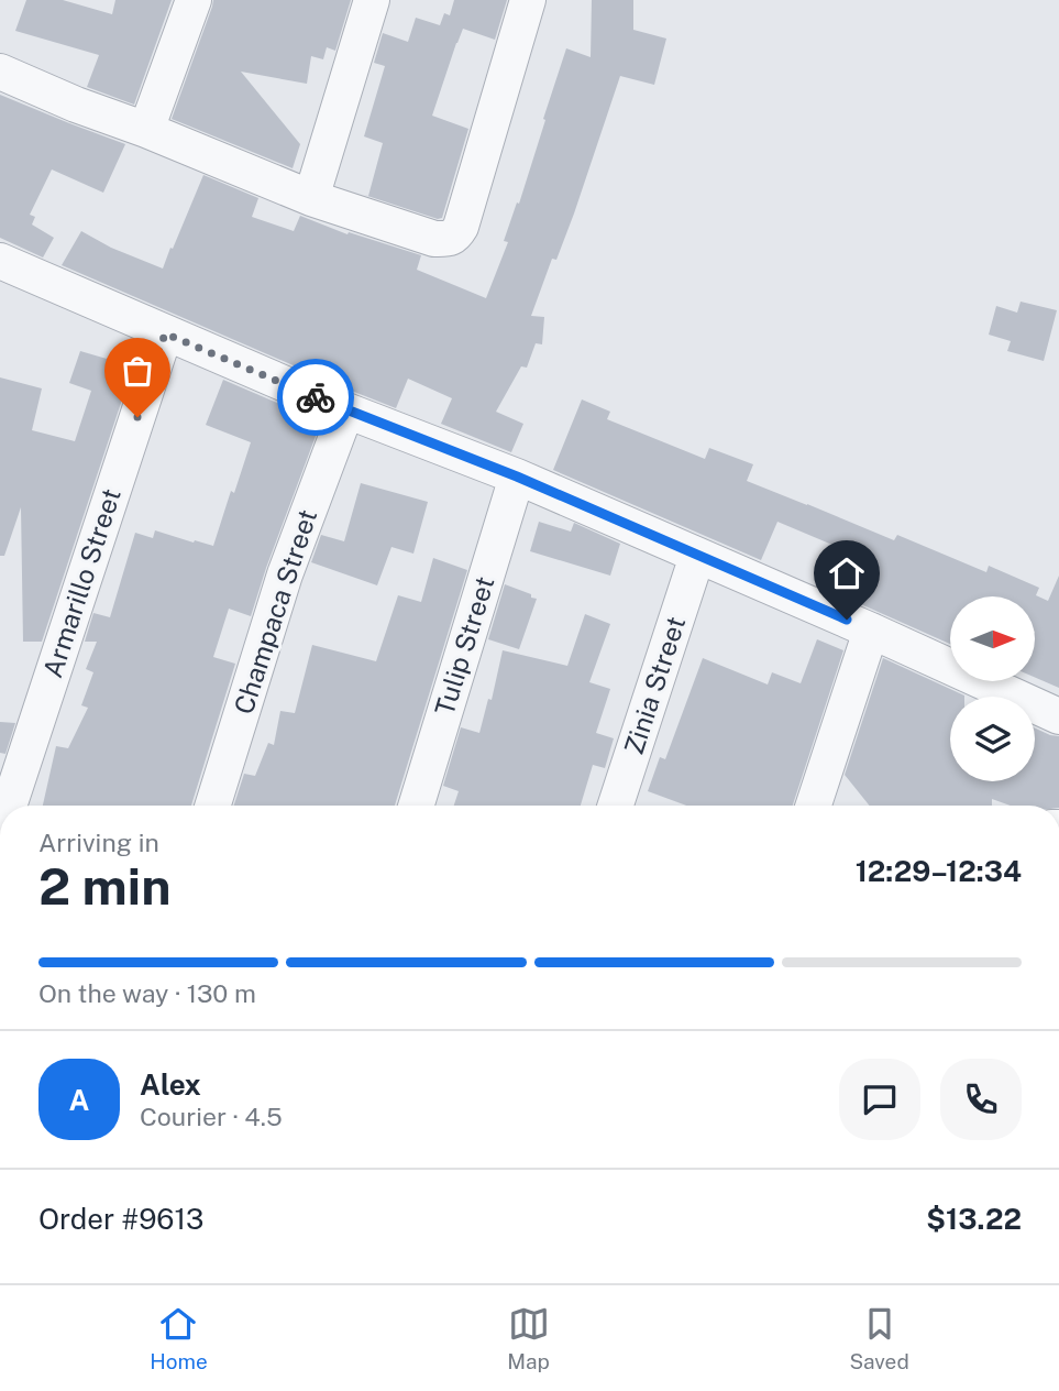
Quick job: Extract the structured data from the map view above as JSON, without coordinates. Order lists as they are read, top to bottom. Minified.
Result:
{"streets":{"street":["Armarillo Street","Champaca Street","Tulip Street","Zinia Street"]},"north":"right","page":{"heading":["2 min","Arriving in","12:29–12:34"],"panel":["Alex","Courier · 4.5","Order #9613","$13.22"],"bar":"On the way · 130 m","round":"A","tabs":["Home","Map","Saved"]}}
